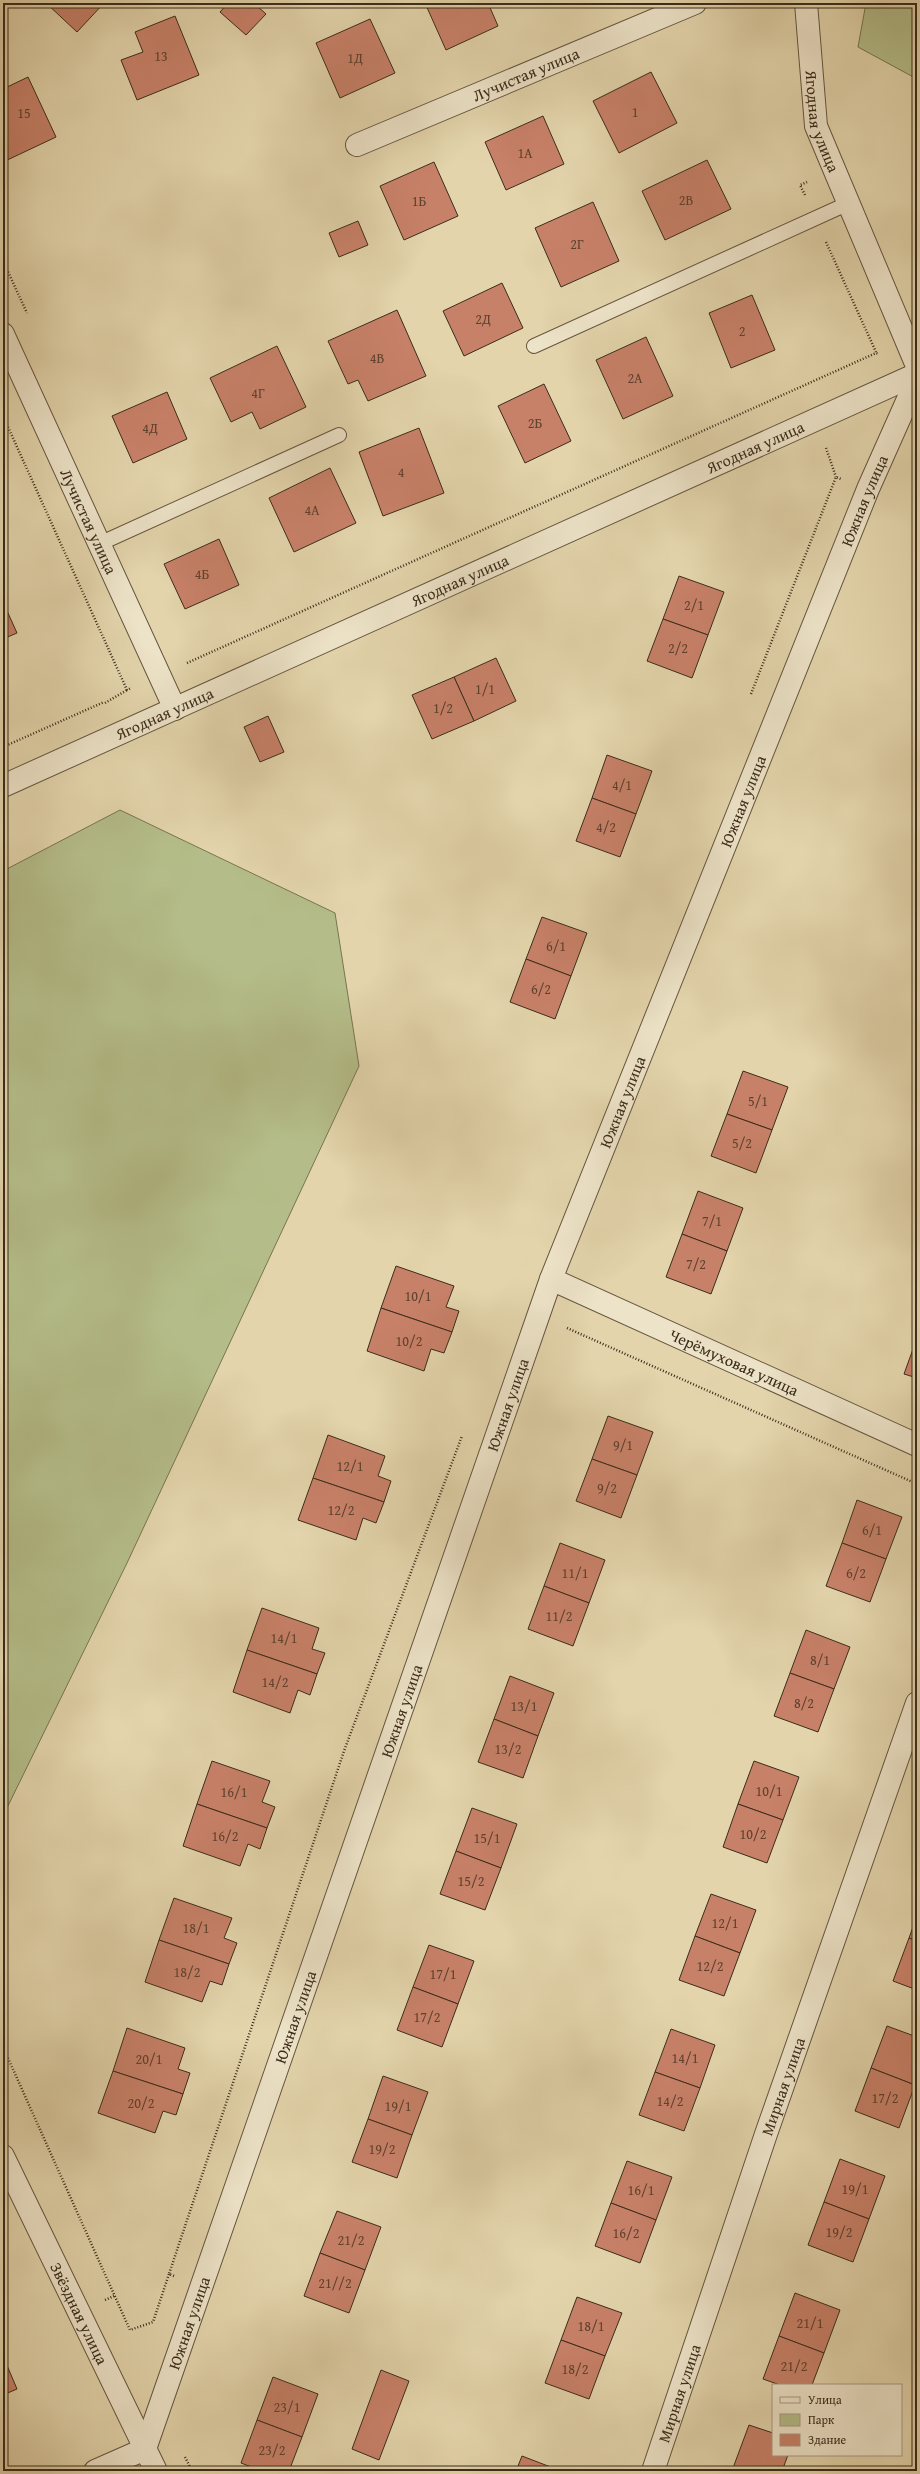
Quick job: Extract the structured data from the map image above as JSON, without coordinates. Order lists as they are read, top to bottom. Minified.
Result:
{"streets":{"street":["Лучистая улица","Ягодная улица","Южная улица","Черёмуховая улица","Мирная улица","Звёздная улица"]},"crossings":[["Лучистая улица","Ягодная улица"],["Южная улица","Черёмуховая улица"],["Южная улица","Звёздная улица"]],"house_numbers":["13","1Д","1","15","1А","2В","1Б","2Г","2Д","2","4В","2А","4Г","2Б","4Д","4","4А","4Б","2/1","2/2","1/1","1/2","4/1","4/2","6/1","6/2","5/1","5/2","7/1","7/2","10/1","10/2","9/1","12/1","9/2","12/2","6/1","11/1","6/2","11/2","14/1","8/1","14/2","8/2","13/1","13/2","10/1","16/1","10/2","16/2","15/1","15/2","12/1","18/1","12/2","18/2","17/1","17/2","14/1","20/1","17/2","14/2","20/2","19/1","19/2","19/1","16/1","19/2","16/2","21/2","21//2","21/1","18/1","21/2","18/2","23/1","23/2"],"legend":["Улица","Парк","Здание"]}
